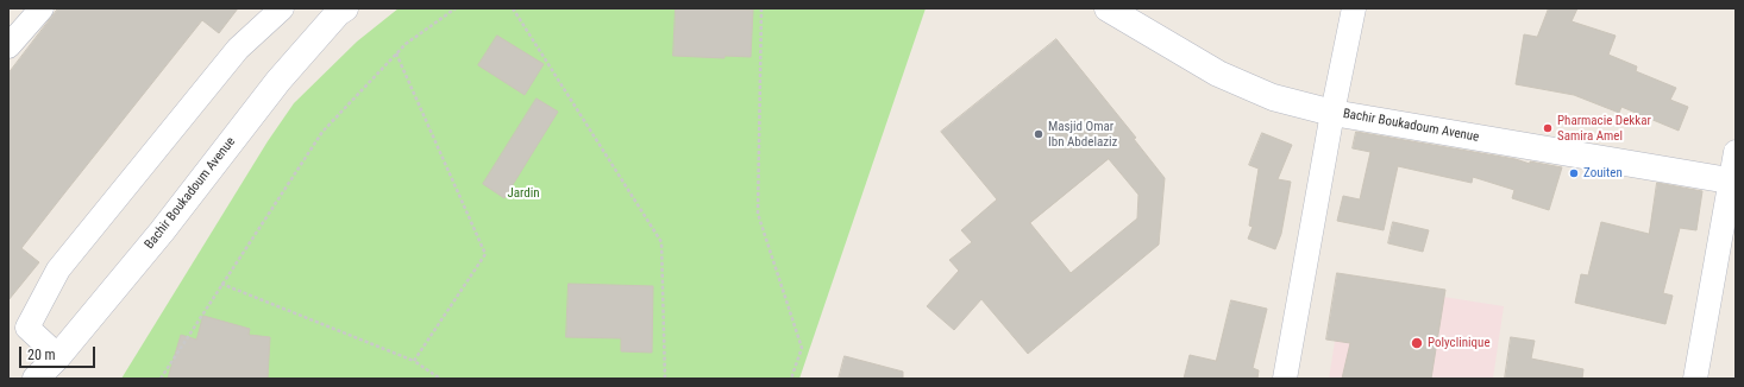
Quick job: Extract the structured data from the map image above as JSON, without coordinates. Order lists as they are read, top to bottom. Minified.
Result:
{"streets":{"street":["Bachir Boukadoum Avenue"]},"parks":["Jardin"],"places":["Pharmacie Dekkar Samira Amel","Masjid Omar Ibn Abdelaziz","Zouiten","Polyclinique"],"scale_bar":"20 m"}
